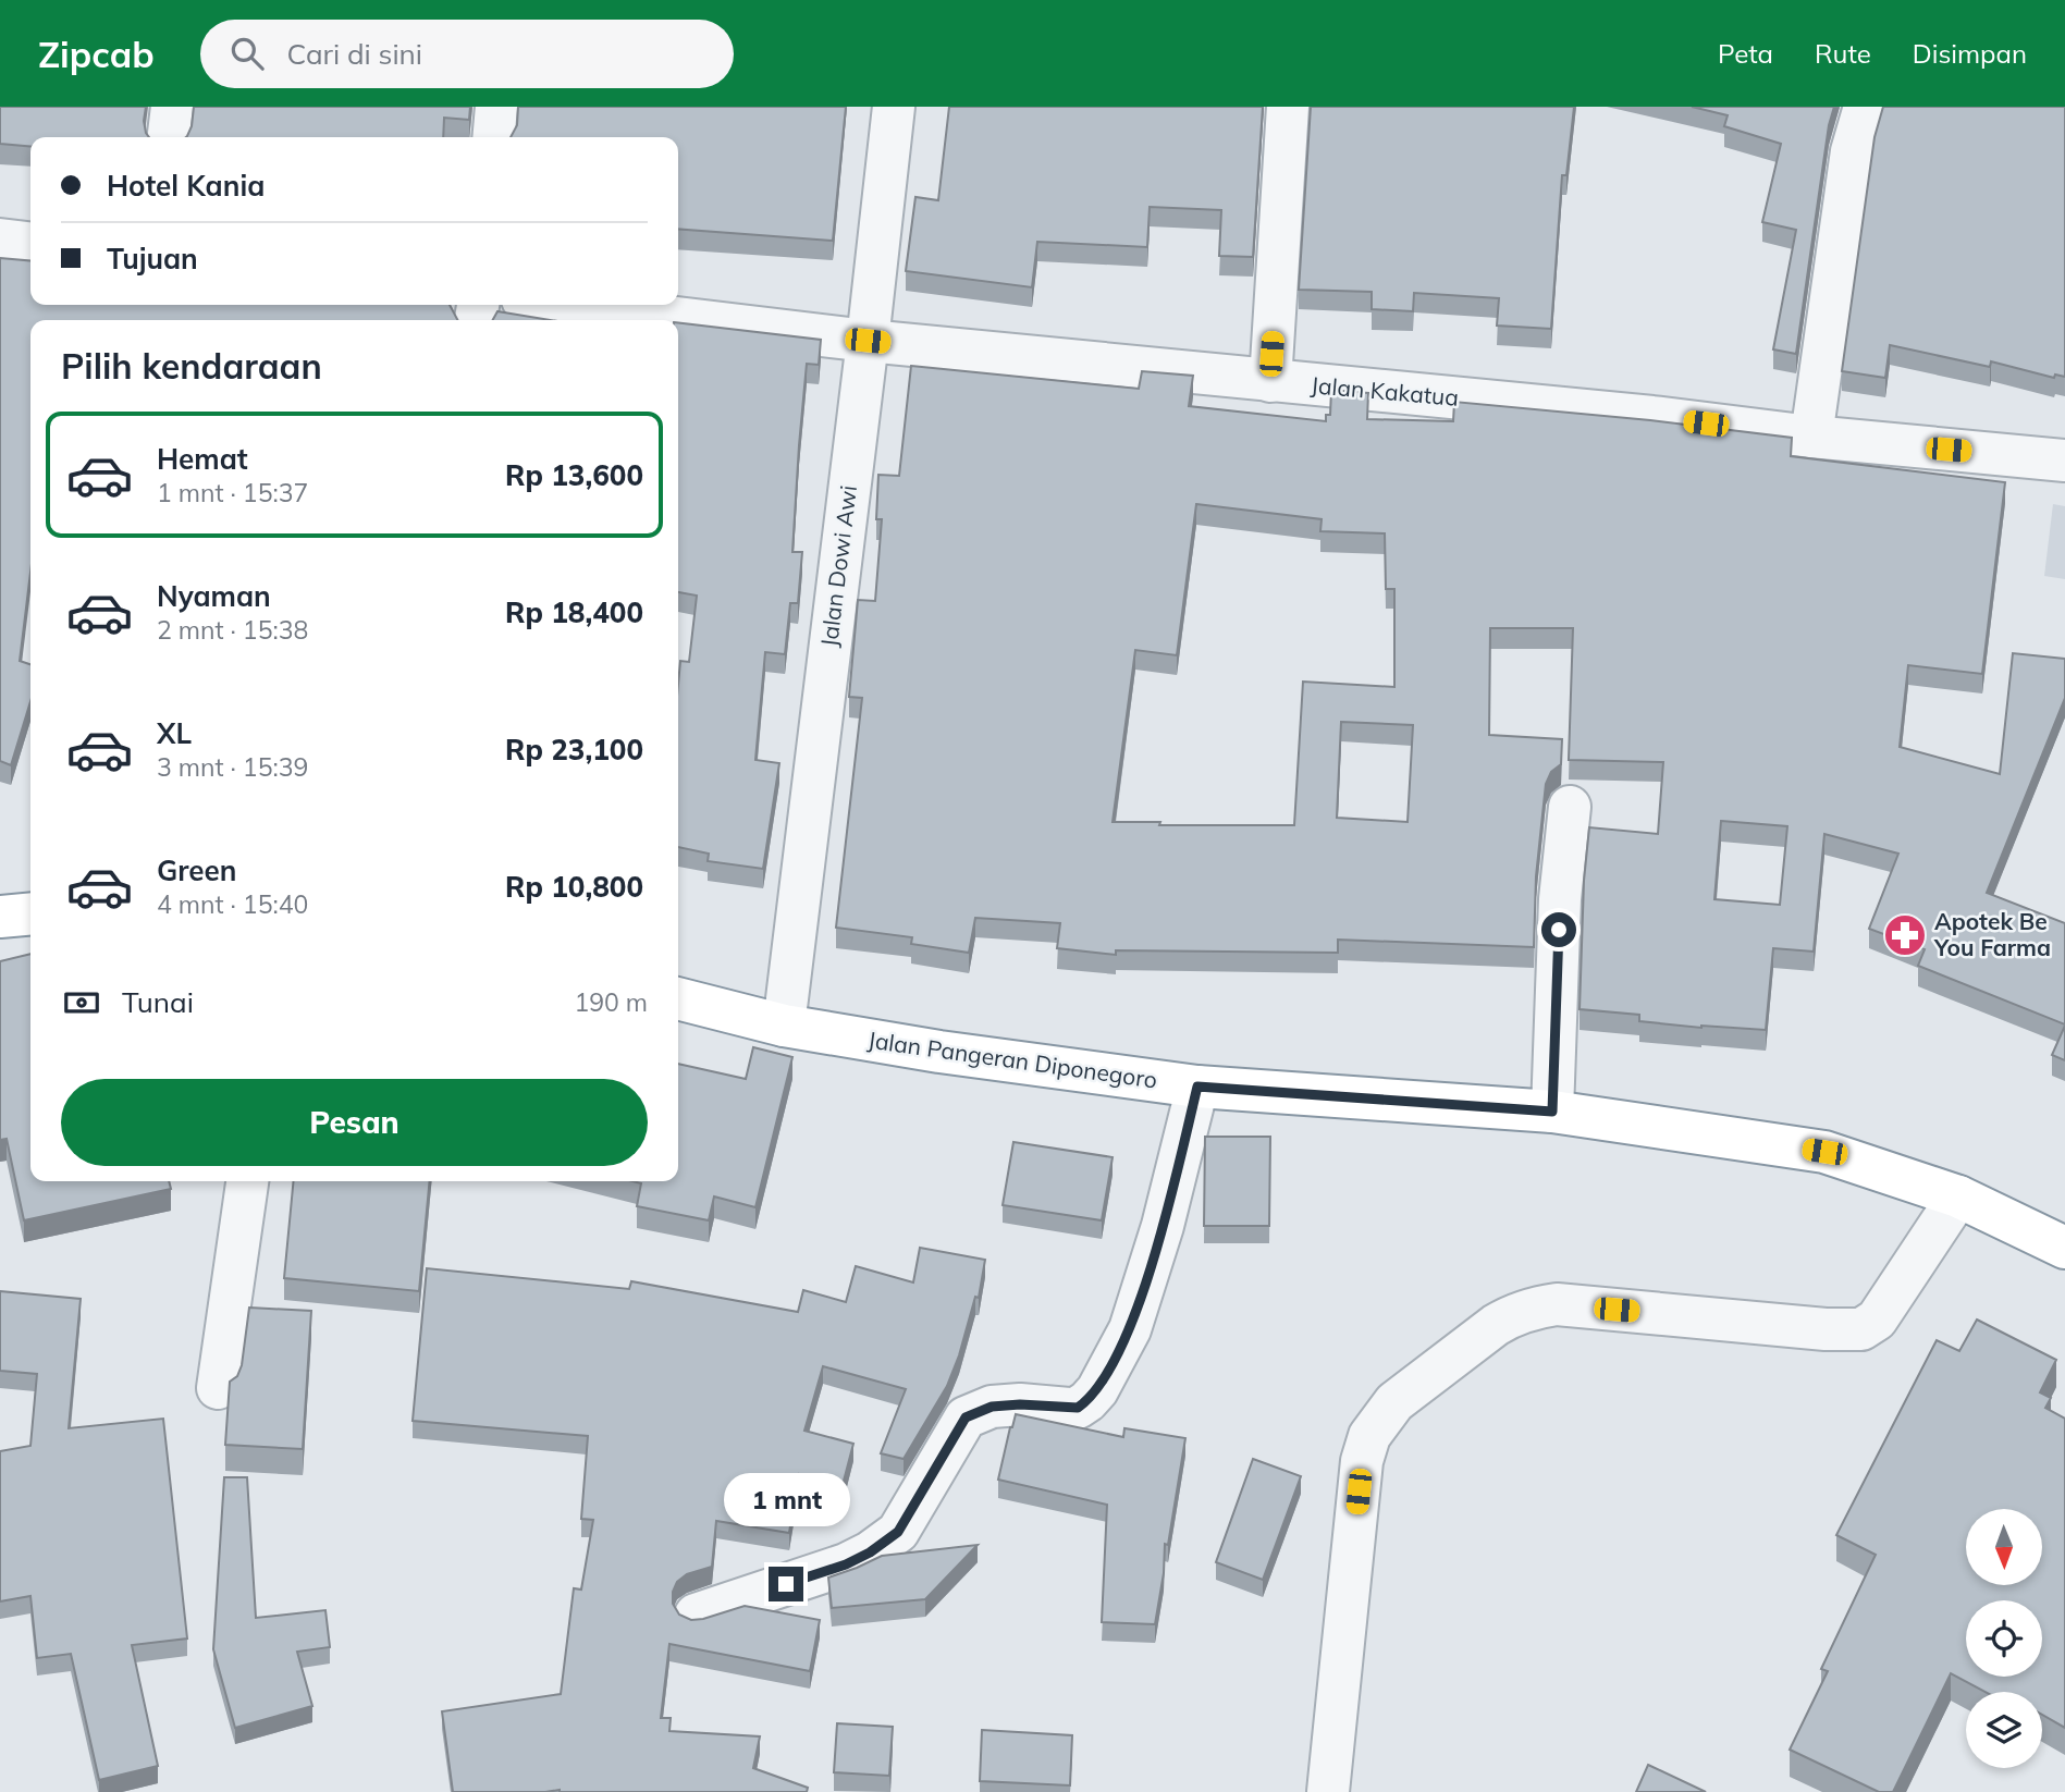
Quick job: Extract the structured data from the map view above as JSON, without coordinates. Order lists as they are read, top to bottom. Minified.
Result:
{"streets":{"highway":["Jalan Pangeran Diponegoro"],"street":["Jalan Kakatua","Jalan Dowi Awi"]},"crossings":[["Jalan Kakatua","Jalan Dowi Awi"],["Jalan Dowi Awi","Jalan Pangeran Diponegoro"]],"places":{"pharmacy":["Apotek Be You Farma"]},"north":"bottom","page":{"header":"Zipcab","search":"Cari di sini","nav":["Peta","Rute","Disimpan"],"banner":["Hotel Kania","Tujuan"],"heading":"Pilih kendaraan","list":[{"name":"Hemat","note":"1 mnt · 15:37","value":"Rp 13,600"},{"name":"Nyaman","note":"2 mnt · 15:38","value":"Rp 18,400"},{"name":"XL","note":"3 mnt · 15:39","value":"Rp 23,100"},{"name":"Green","note":"4 mnt · 15:40","value":"Rp 10,800"}],"pay":["Tunai","190 m"],"buttons":"Pesan","bubble":"1 mnt"}}
